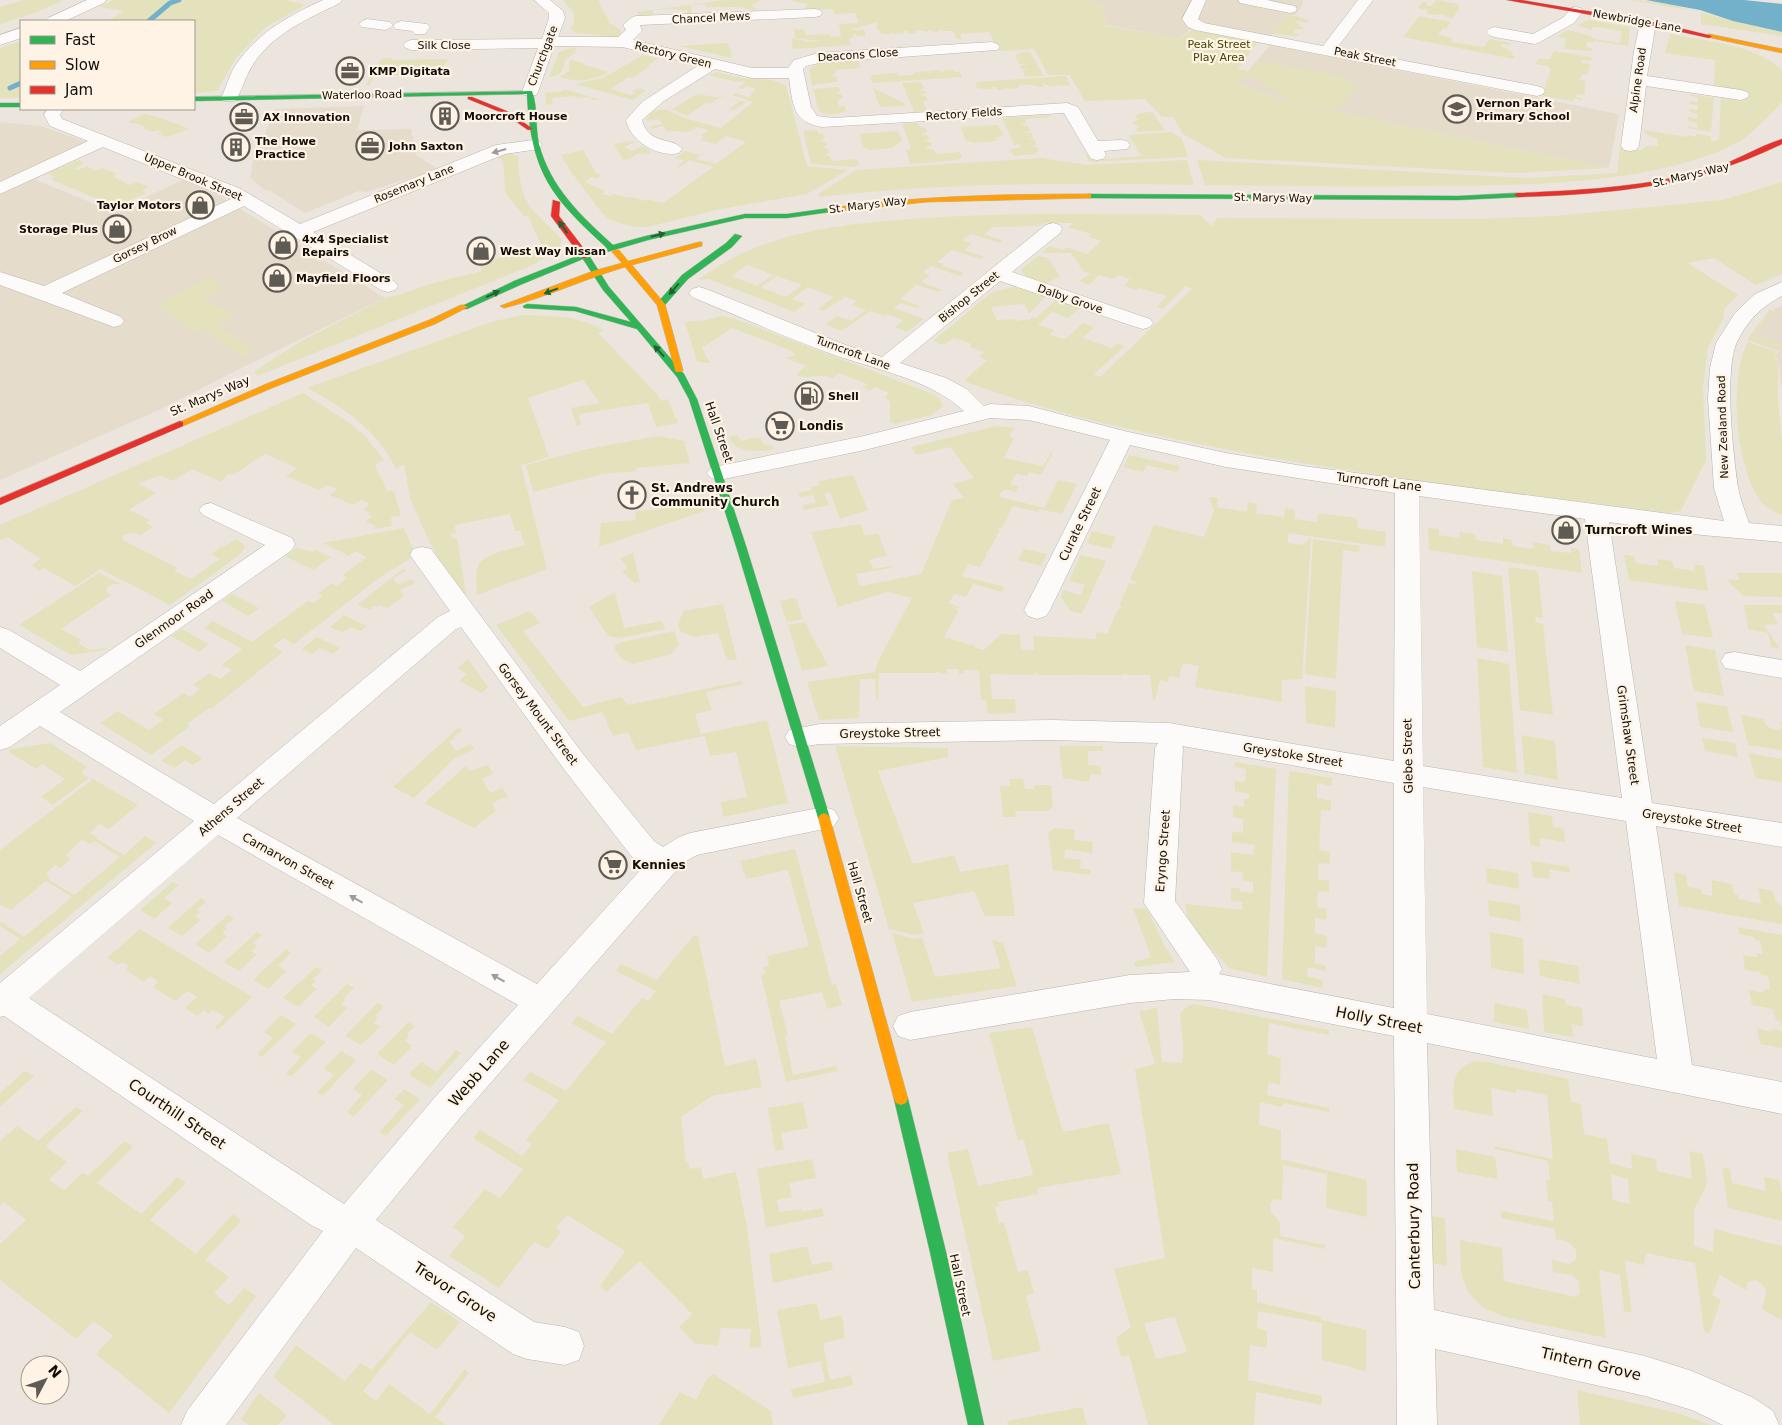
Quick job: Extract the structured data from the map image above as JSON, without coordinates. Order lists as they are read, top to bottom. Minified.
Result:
{"streets":{"main road":["Newbridge Lane","Waterloo Road","St. Marys Way","Hall Street"],"street":["Chancel Mews","Silk Close","Rectory Green","Deacons Close","Churchgate","Peak Street","Alpine Road","Rectory Fields","Upper Brook Street","Rosemary Lane","Gorsey Brow","Bishop Street","Dalby Grove","Turncroft Lane","New Zealand Road","Curate Street","Glenmoor Road","Gorsey Mount Street","Greystoke Street","Grimshaw Street","Glebe Street","Athens Street","Eryngo Street","Carnarvon Street","Holly Street","Webb Lane","Courthill Street","Canterbury Road","Trevor Grove","Tintern Grove"]},"crossings":[["Chancel Mews","Rectory Green"],["Newbridge Lane","Alpine Road"],["Silk Close","Rectory Green"],["Silk Close","Churchgate"],["Rectory Green","Deacons Close"],["Rectory Green","Churchgate"],["Rectory Green","Rectory Fields"],["Deacons Close","Rectory Fields"],["Churchgate","Waterloo Road"],["St. Marys Way","Hall Street"],["Upper Brook Street","Rosemary Lane"],["Upper Brook Street","Gorsey Brow"],["Rosemary Lane","Hall Street"],["Bishop Street","Dalby Grove"],["Bishop Street","Turncroft Lane"],["Turncroft Lane","New Zealand Road"],["Turncroft Lane","Hall Street"],["Turncroft Lane","Curate Street"],["Turncroft Lane","Grimshaw Street"],["Turncroft Lane","Glebe Street"],["Hall Street","Greystoke Street"],["Hall Street","Webb Lane"],["Glenmoor Road","Carnarvon Street"],["Gorsey Mount Street","Athens Street"],["Gorsey Mount Street","Webb Lane"],["Greystoke Street","Grimshaw Street"],["Greystoke Street","Glebe Street"],["Grimshaw Street","Holly Street"],["Glebe Street","Holly Street"],["Glebe Street","Canterbury Road"],["Athens Street","Carnarvon Street"],["Athens Street","Courthill Street"],["Carnarvon Street","Webb Lane"],["Holly Street","Canterbury Road"],["Webb Lane","Courthill Street"],["Webb Lane","Trevor Grove"],["Courthill Street","Trevor Grove"],["Canterbury Road","Tintern Grove"]],"one_way":["Rosemary Lane","Carnarvon Street"],"parks":["Peak Street Play Area"],"places":{"office":["KMP Digitata","AX Innovation","John Saxton"],"school or university":["Vernon Park Primary School"],"building":["Moorcroft House","The Howe Practice"],"shop":["Taylor Motors","Storage Plus","4x4 Specialist Repairs","West Way Nissan","Mayfield Floors","Turncroft Wines"],"fuel station":["Shell"],"supermarket":["Londis","Kennies"],"church":["St. Andrews Community Church"]},"legend":["Fast","Slow","Jam"],"north":"top right"}
